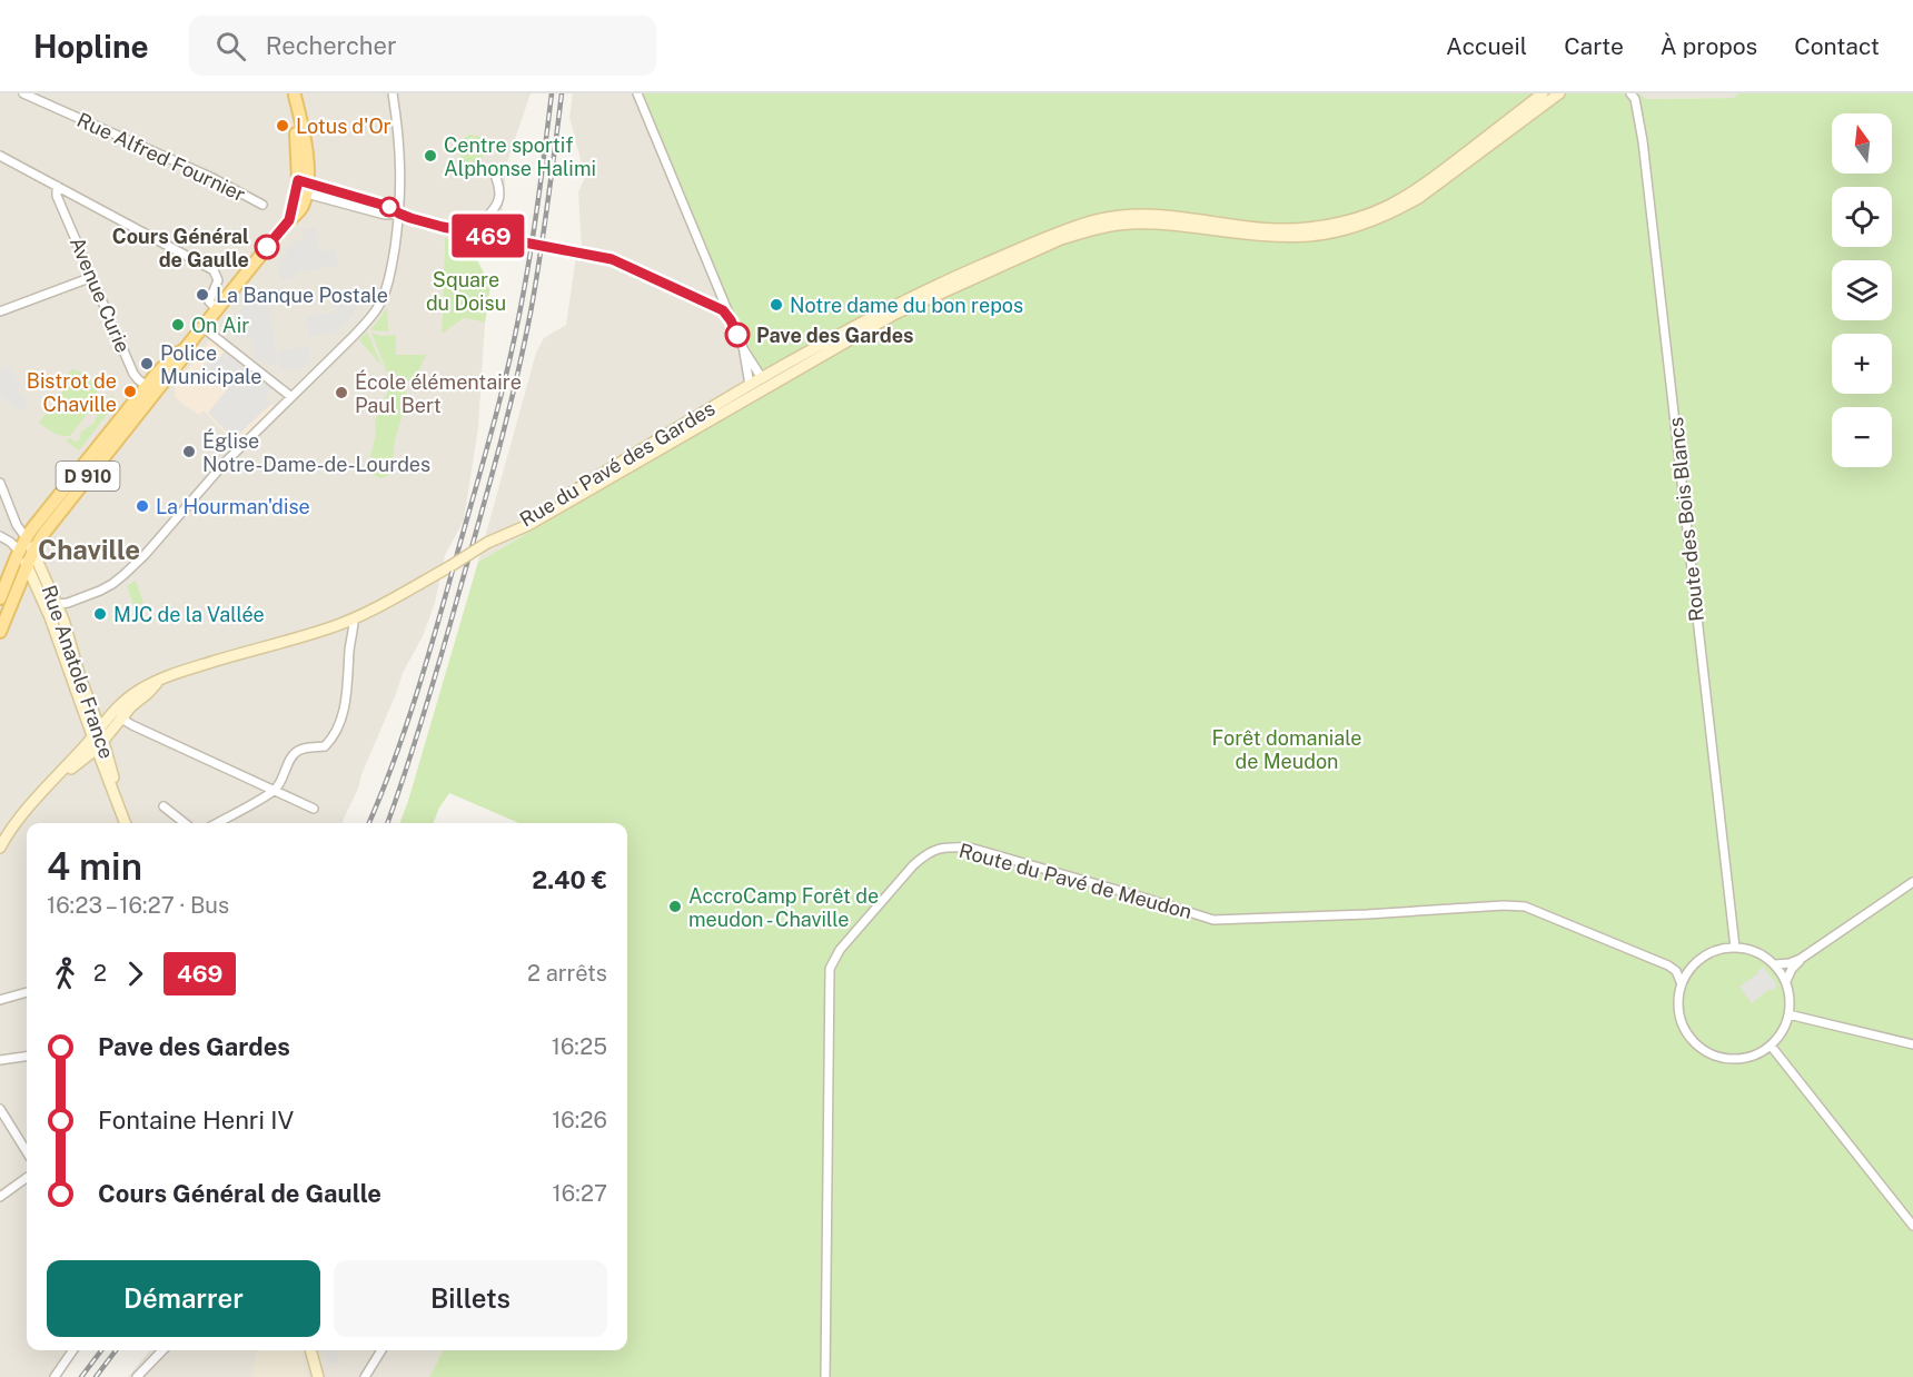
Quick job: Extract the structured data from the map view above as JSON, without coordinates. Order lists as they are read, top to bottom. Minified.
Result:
{"streets":{"main road":["Rue du Pavé des Gardes","D 910","Rue Anatole France"],"street":["Rue Alfred Fournier","Avenue Curie","Route des Bois Blancs","Route du Pavé de Meudon"]},"crossings":[["Avenue Curie","D 910"],["Rue du Pavé des Gardes","Rue Anatole France"],["D 910","Rue Anatole France"],["Route des Bois Blancs","Route du Pavé de Meudon"]],"districts":["Chaville"],"parks":["Square du Doisu","Forêt domaniale de Meudon"],"places":["Lotus d'Or","Centre sportif Alphonse Halimi","Cours Général de Gaulle","La Banque Postale","Notre dame du bon repos","On Air","Pave des Gardes","Police Municipale","Bistrot de Chaville","École élémentaire Paul Bert","Église Notre-Dame-de-Lourdes","La Hourman'dise","MJC de la Vallée","AccroCamp Forêt de meudon - Chaville"],"lines":["bus line 469"],"north":"top","page":{"header":"Hopline","search":"Rechercher","nav":["Accueil","Carte","À propos","Contact"],"on_map":"469","map_buttons":["+","−"],"heading":["4 min","16:23 – 16:27 · Bus","2.40 €"],"legs":["2","469","2 arrêts"],"list":[{"name":"Pave des Gardes","value":"16:25"},{"name":"Fontaine Henri IV","value":"16:26"},{"name":"Cours Général de Gaulle","value":"16:27"}],"buttons":["Démarrer","Billets"]}}
